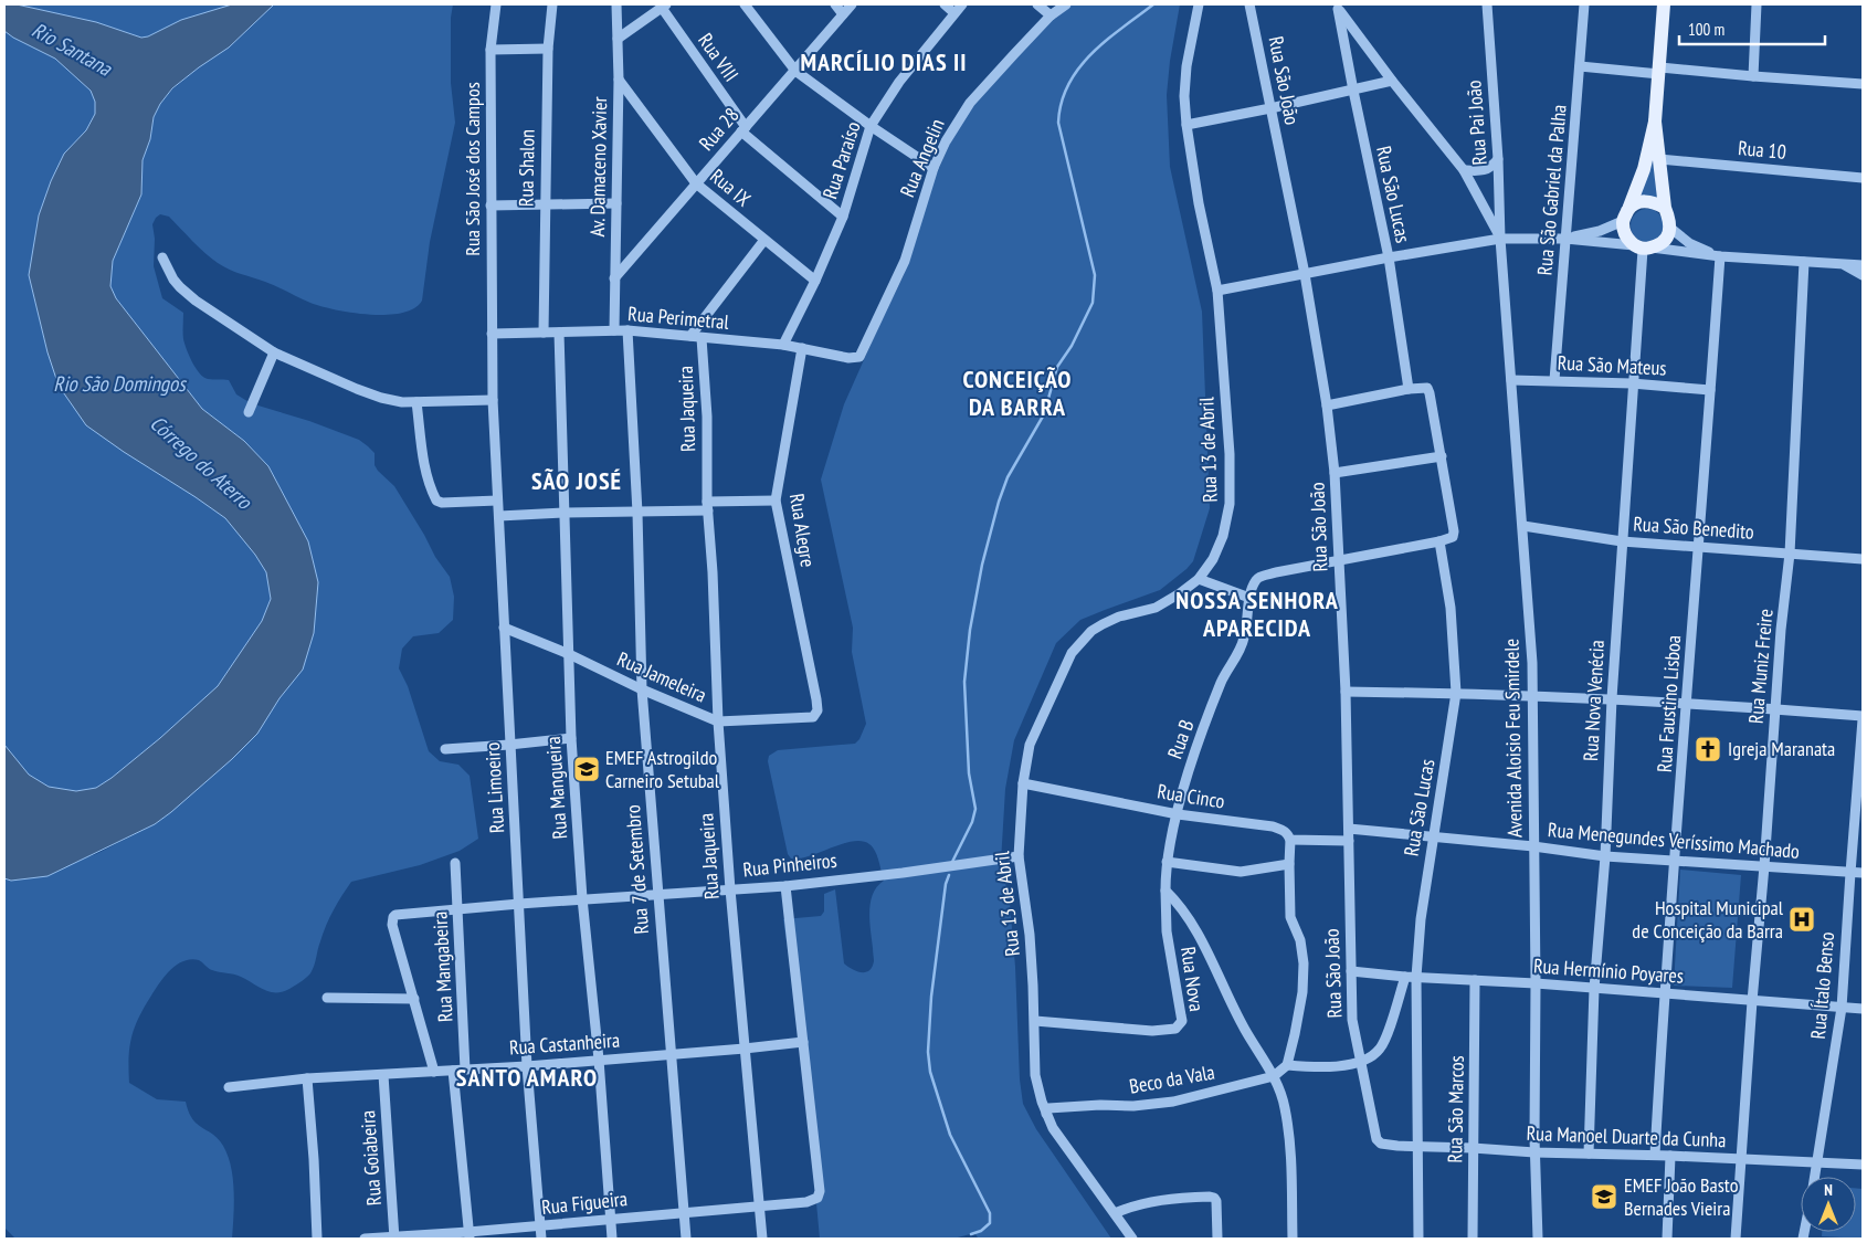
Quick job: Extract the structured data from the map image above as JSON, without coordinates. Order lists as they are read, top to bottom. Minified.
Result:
{"streets":{"street":["Rua VIII","Rua São João","Rua Pai João","Rua 28","Rua 10","Rua Angelin","Rua Paraíso","Av. Damaceno Xavier","Rua Shalon","Rua São José dos Campos","Rua IX","Rua São Gabriel da Palha","Rua São Lucas","Rua Perimetral","Rua São Mateus","Rua Jaqueira","Rua 13 de Abril","Rua São Benedito","Rua Alegre","Rua Muniz Freire","Rua Jameleira","Rua Nova Venécia","Rua Faustino Lisboa","Avenida Aloisio Feu Smirdele","Rua B","Rua Limoeiro","Rua Mangueira","Rua Cinco","Rua Menegundes Veríssimo Machado","Rua Pinheiros","Rua 7 de Setembro","Rua Mangabeira","Rua Hermínio Poyares","Rua Nova","Rua Ítalo Benso","Rua Castanheira","Beco da Vala","Rua São Marcos","Rua Manoel Duarte da Cunha","Rua Goiabeira","Rua Figueira"]},"crossings":[["Rua VIII","Rua 28"],["Rua VIII","Rua Paraíso"],["Rua São João","Rua B"],["Rua São João","Rua Menegundes Veríssimo Machado"],["Rua São João","Rua Hermínio Poyares"],["Rua São João","Rua Manoel Duarte da Cunha"],["Rua Pai João","Avenida Aloisio Feu Smirdele"],["Rua 28","Av. Damaceno Xavier"],["Rua 28","Rua IX"],["Rua Angelin","Rua Perimetral"],["Rua Paraíso","Rua IX"],["Rua Paraíso","Rua Perimetral"],["Av. Damaceno Xavier","Rua IX"],["Av. Damaceno Xavier","Rua Perimetral"],["Rua Shalon","Rua Perimetral"],["Rua São José dos Campos","Rua Perimetral"],["Rua São José dos Campos","Rua Limoeiro"],["Rua São Gabriel da Palha","Rua São Mateus"],["Rua São Lucas","Rua B"],["Rua São Lucas","Rua Menegundes Veríssimo Machado"],["Rua São Lucas","Rua Hermínio Poyares"],["Rua São Lucas","Rua Manoel Duarte da Cunha"],["Rua Perimetral","Rua Jaqueira"],["Rua Perimetral","Rua Alegre"],["Rua Perimetral","Rua Limoeiro"],["Rua Perimetral","Rua Mangueira"],["Rua Perimetral","Rua 7 de Setembro"],["Rua São Mateus","Rua Nova Venécia"],["Rua São Mateus","Rua Faustino Lisboa"],["Rua São Mateus","Avenida Aloisio Feu Smirdele"],["Rua Jaqueira","Rua Jameleira"],["Rua Jaqueira","Rua Pinheiros"],["Rua Jaqueira","Rua Castanheira"],["Rua Jaqueira","Rua Figueira"],["Rua 13 de Abril","Rua Cinco"],["Rua 13 de Abril","Rua Pinheiros"],["Rua 13 de Abril","Rua Nova"],["Rua 13 de Abril","Beco da Vala"],["Rua São Benedito","Rua Muniz Freire"],["Rua São Benedito","Rua Nova Venécia"],["Rua São Benedito","Rua Faustino Lisboa"],["Rua São Benedito","Avenida Aloisio Feu Smirdele"],["Rua Alegre","Rua Jameleira"],["Rua Muniz Freire","Rua Menegundes Veríssimo Machado"],["Rua Muniz Freire","Rua Hermínio Poyares"],["Rua Muniz Freire","Rua Manoel Duarte da Cunha"],["Rua Jameleira","Rua Limoeiro"],["Rua Jameleira","Rua Mangueira"],["Rua Jameleira","Rua 7 de Setembro"],["Rua Nova Venécia","Rua Menegundes Veríssimo Machado"],["Rua Nova Venécia","Rua Hermínio Poyares"],["Rua Nova Venécia","Rua Manoel Duarte da Cunha"],["Rua Faustino Lisboa","Rua Menegundes Veríssimo Machado"],["Rua Faustino Lisboa","Rua Hermínio Poyares"],["Rua Faustino Lisboa","Rua Manoel Duarte da Cunha"],["Avenida Aloisio Feu Smirdele","Rua Menegundes Veríssimo Machado"],["Avenida Aloisio Feu Smirdele","Rua Hermínio Poyares"],["Avenida Aloisio Feu Smirdele","Rua Manoel Duarte da Cunha"],["Rua B","Rua Cinco"],["Rua B","Rua Nova"],["Rua Limoeiro","Rua Pinheiros"],["Rua Limoeiro","Rua Castanheira"],["Rua Limoeiro","Rua Figueira"],["Rua Mangueira","Rua Pinheiros"],["Rua Mangueira","Rua Castanheira"],["Rua Mangueira","Rua Figueira"],["Rua Menegundes Veríssimo Machado","Rua Ítalo Benso"],["Rua Pinheiros","Rua 7 de Setembro"],["Rua Pinheiros","Rua Mangabeira"],["Rua 7 de Setembro","Rua Castanheira"],["Rua 7 de Setembro","Rua Figueira"],["Rua Mangabeira","Rua Castanheira"],["Rua Hermínio Poyares","Rua Ítalo Benso"],["Rua Hermínio Poyares","Rua São Marcos"],["Rua Ítalo Benso","Rua Manoel Duarte da Cunha"],["Rua Castanheira","Rua Goiabeira"],["Rua Castanheira","Rua Figueira"],["Rua São Marcos","Rua Manoel Duarte da Cunha"],["Rua Goiabeira","Rua Figueira"]],"districts":["MARCÍLIO DIAS II","CONCEIÇÃO DA BARRA","SÃO JOSÉ","NOSSA SENHORA APARECIDA","SANTO AMARO"],"water":["Rio Santana","Rio São Domingos","Córrego do Aterro"],"places":{"church":["Igreja Maranata"],"school or university":["EMEF Astrogildo Carneiro Setubal","EMEF João Basto Bernades Vieira"],"hospital":["Hospital Municipal de Conceição da Barra"]},"scale_bar":"100 m","north":"top"}
